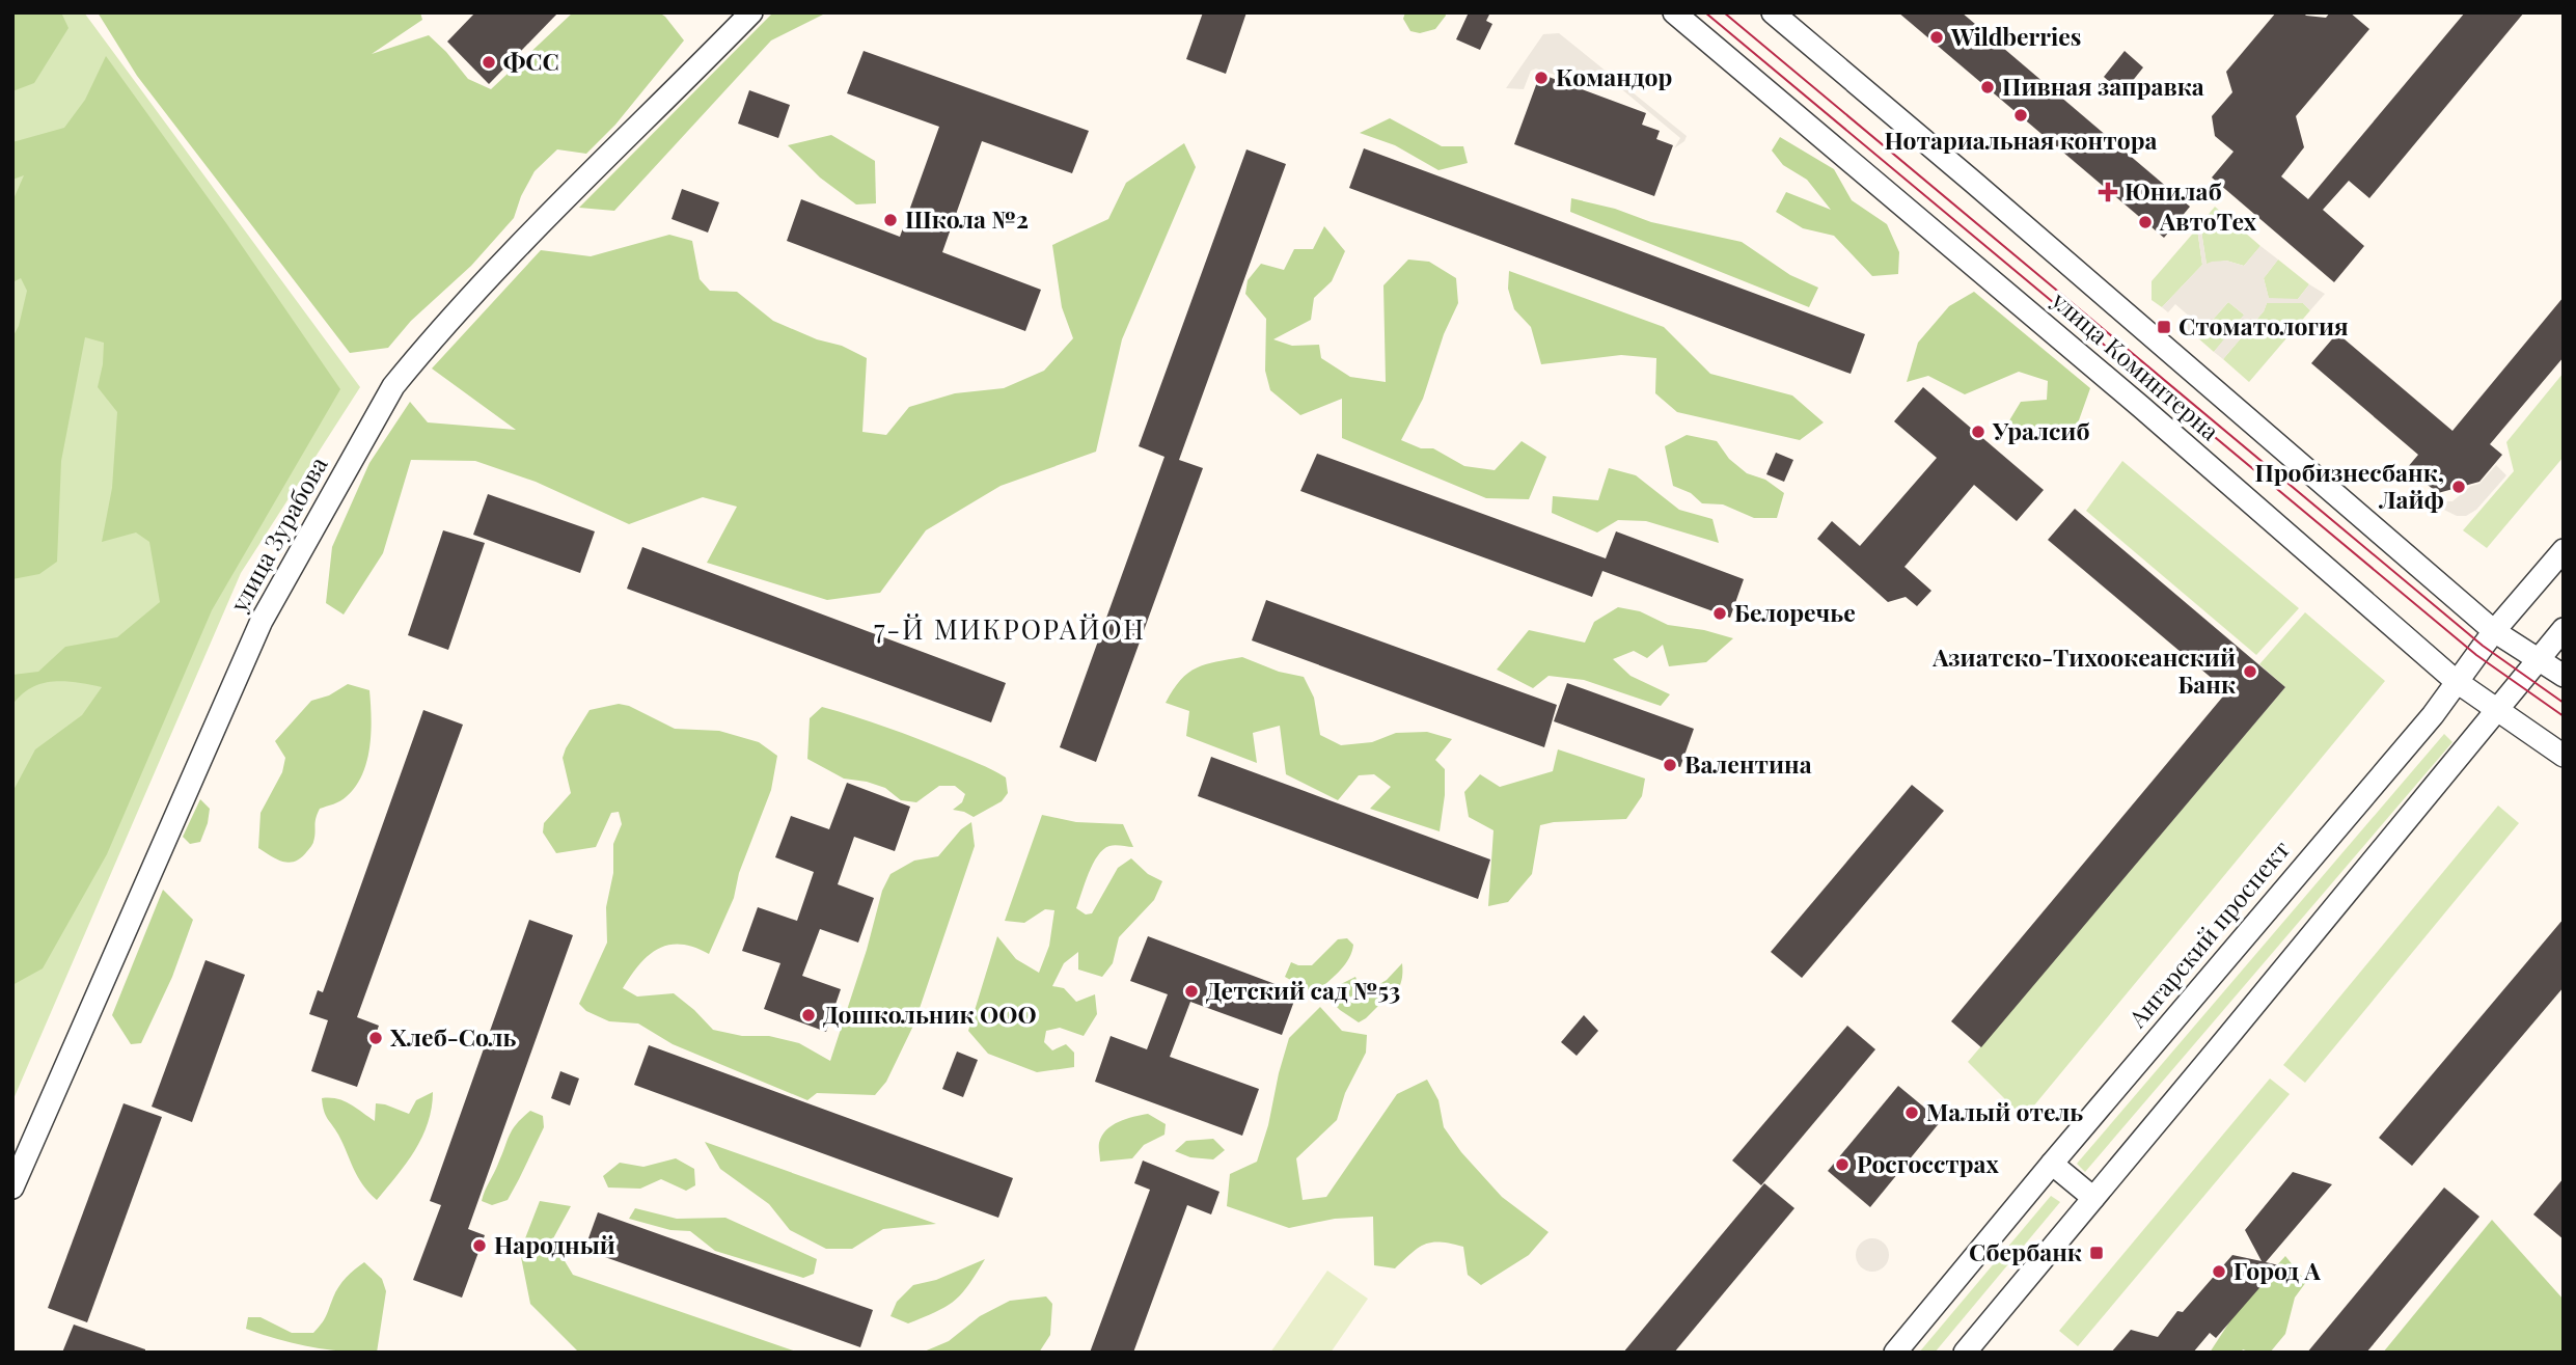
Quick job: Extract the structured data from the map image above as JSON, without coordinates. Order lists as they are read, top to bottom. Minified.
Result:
{"streets":{"street":["улица Коминтерна","улица Зурабова","Ангарский проспект"]},"crossings":[["улица Коминтерна","Ангарский проспект"]],"districts":["7-Й МИКРОРАЙОН"],"places":{"other":["Wildberries","ФСС","Командор","Пивная заправка","Нотариальная контора","Школа №2","АвтоТех","Уралсиб","Пробизнесбанк, Лайф","Белоречье","Азиатско-Тихоокеанский Банк","Валентина","Детский сад №53","Дошкольник ООО","Хлеб-Соль","Малый отель","Росгосстрах","Народный","Город А"],"health":["Юнилаб"],"transit":["Стоматология","Сбербанк"]}}
